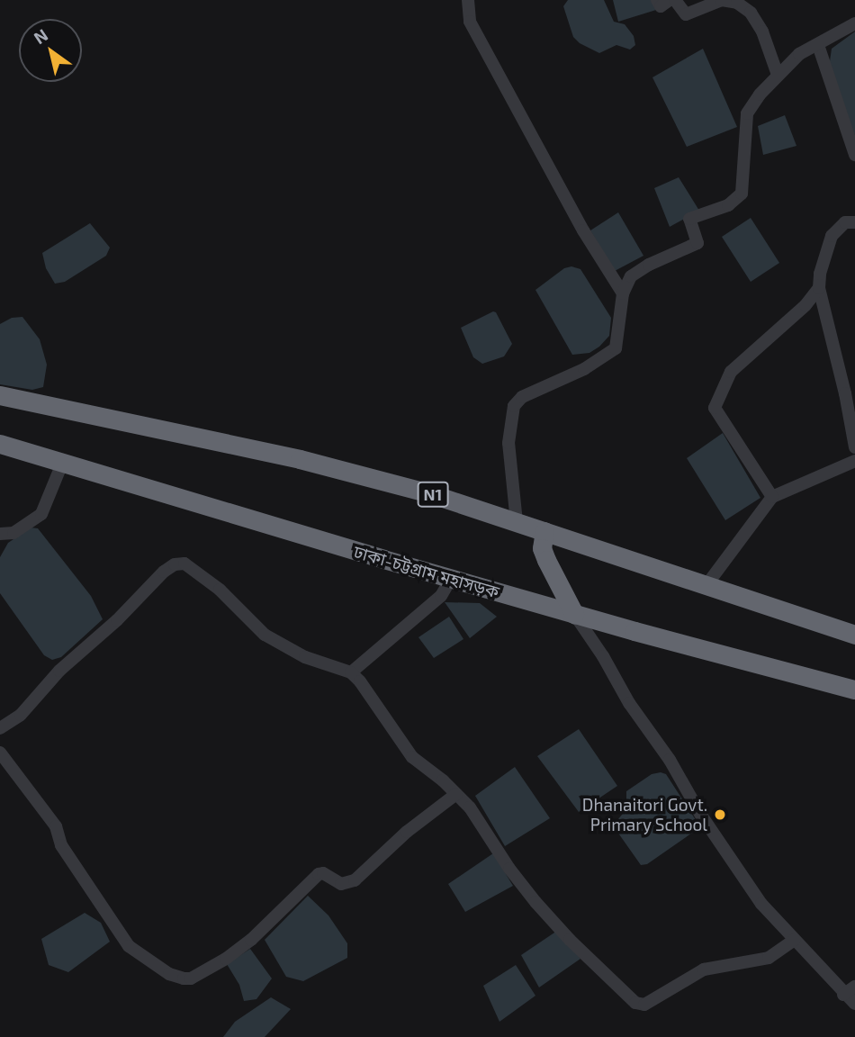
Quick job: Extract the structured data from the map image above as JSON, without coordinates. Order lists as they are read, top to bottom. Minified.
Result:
{"streets":{"highway":["N1","ঢাকা-চট্টগ্রাম মহাসড়ক"]},"places":["Dhanaitori Govt. Primary School"],"north":"top left"}
